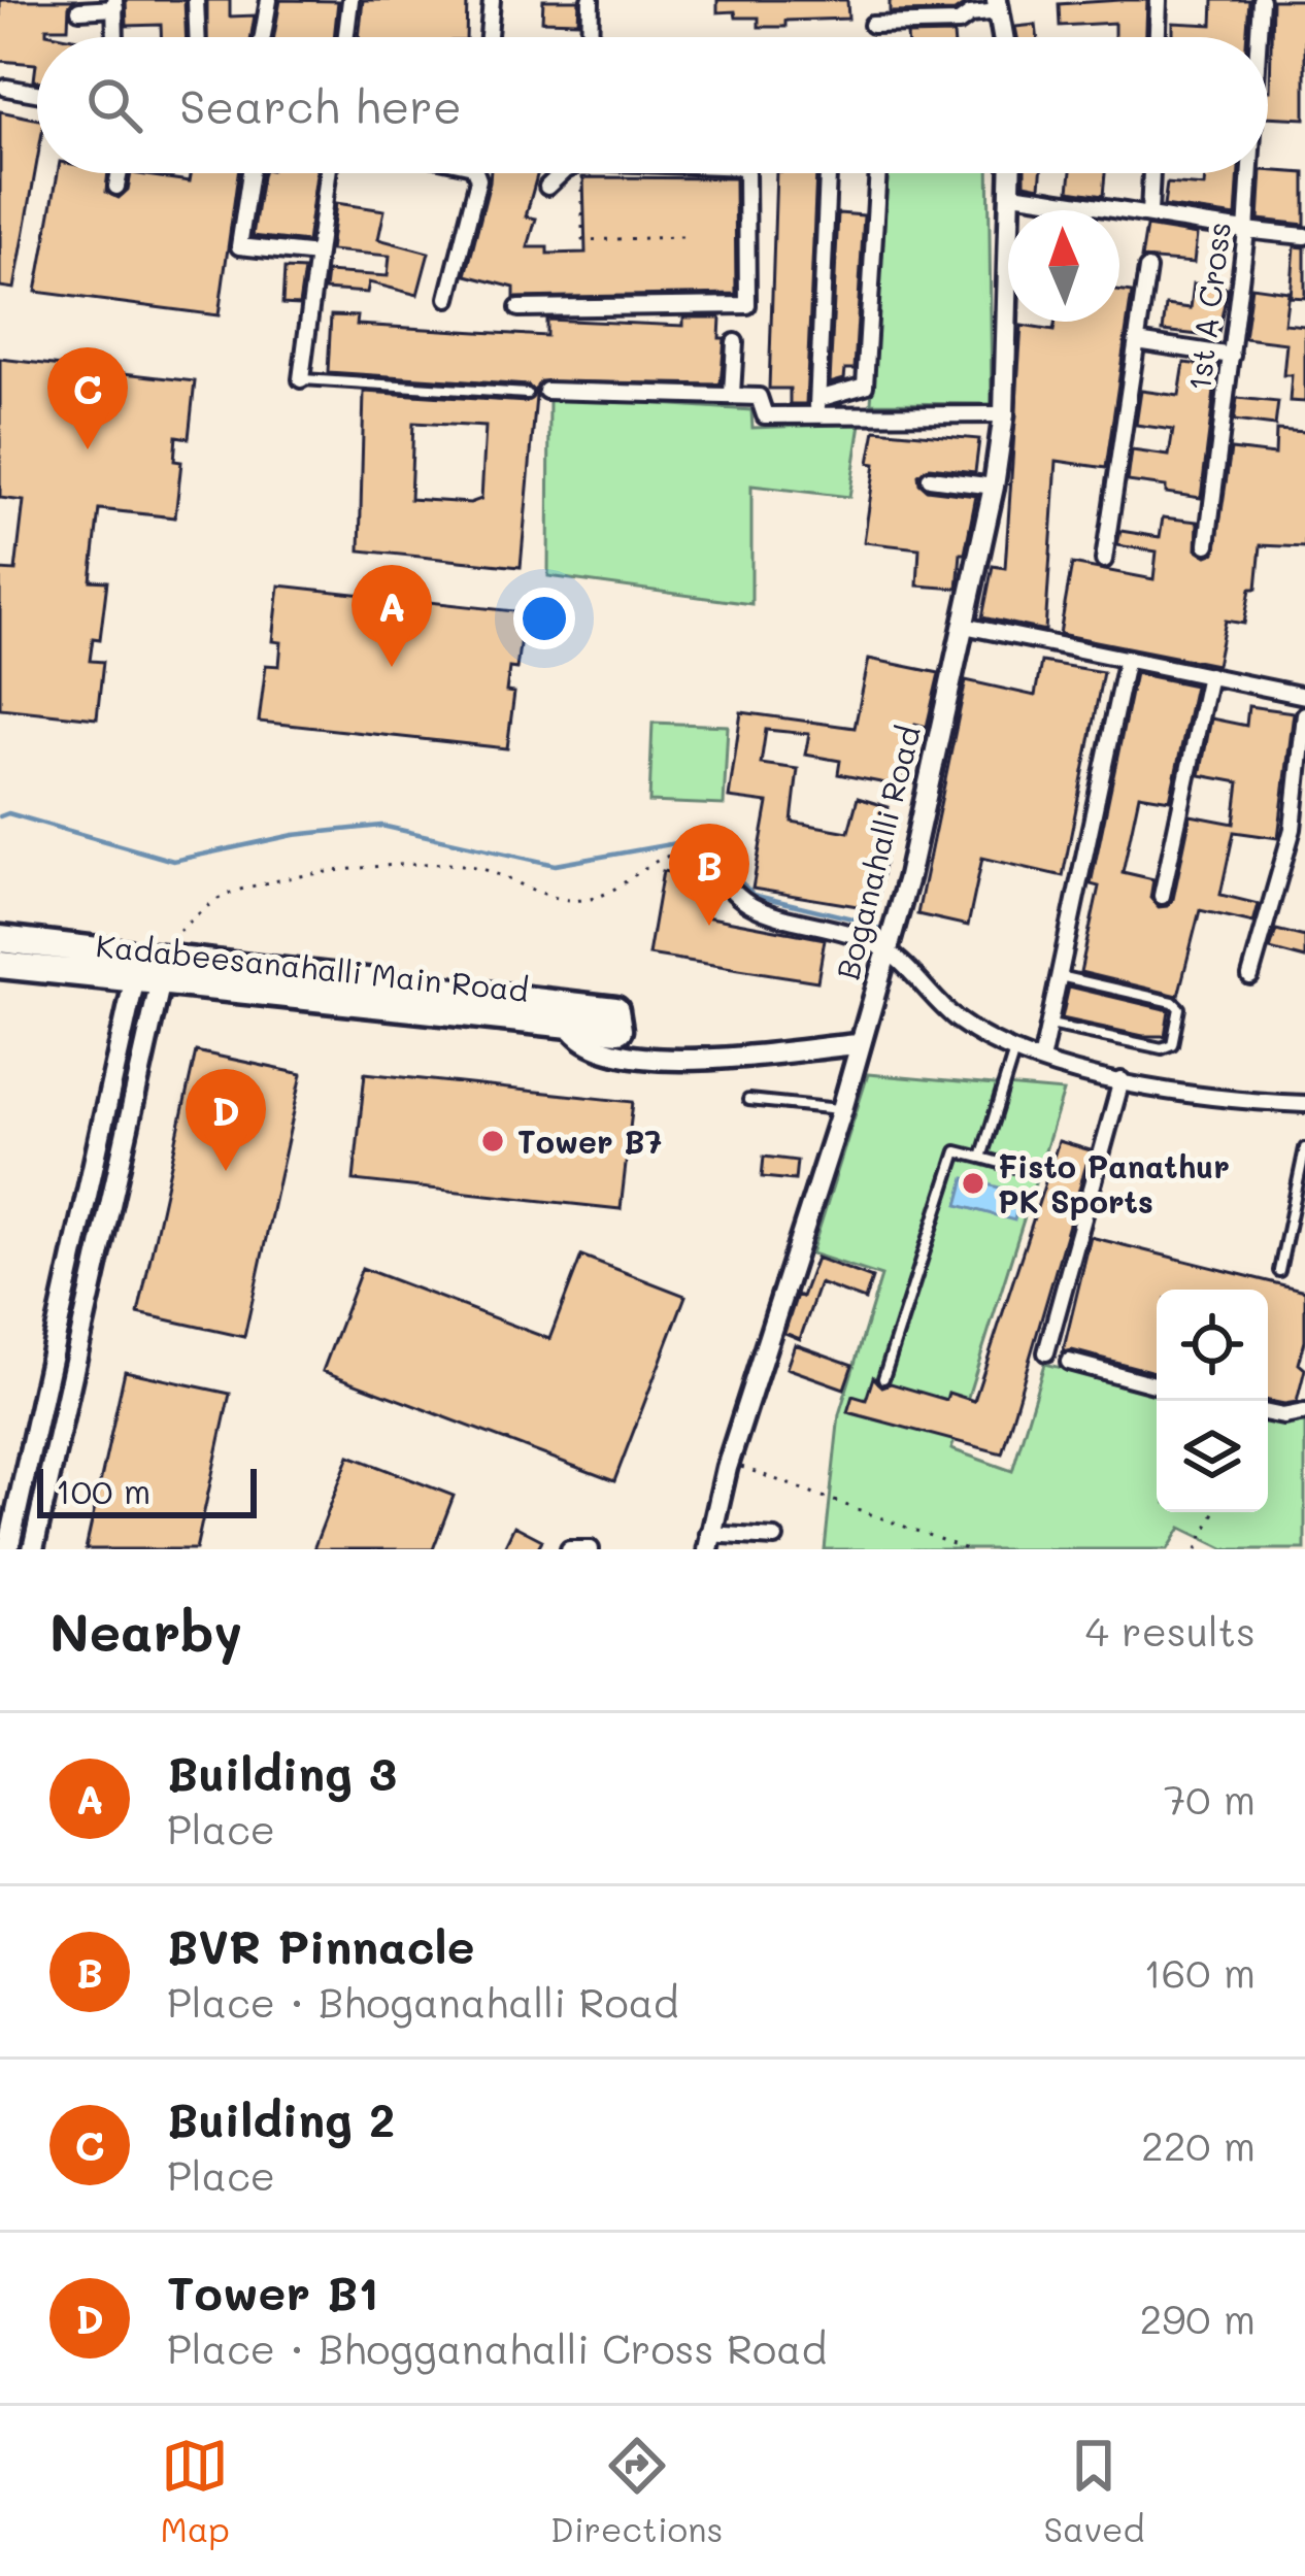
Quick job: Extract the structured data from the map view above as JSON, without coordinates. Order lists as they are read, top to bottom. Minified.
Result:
{"streets":{"main road":["Kadabeesanahalli Main Road"],"street":["1st A Cross","Boganahalli Road"]},"places":["Tower B7","Fisto Panathur PK Sports"],"scale_bar":"100 m","north":"top","page":{"search":"Search here","pins":["C","A","B","D"],"scale":"100 m","heading":["Nearby","4 results"],"list":[{"mark":"A","name":"Building 3","note":"Place","value":"70 m"},{"mark":"B","name":"BVR Pinnacle","note":"Place · Bhoganahalli Road","value":"160 m"},{"mark":"C","name":"Building 2","note":"Place","value":"220 m"},{"mark":"D","name":"Tower B1","note":"Place · Bhogganahalli Cross Road","value":"290 m"}],"nav":["Map","Directions","Saved"]}}
